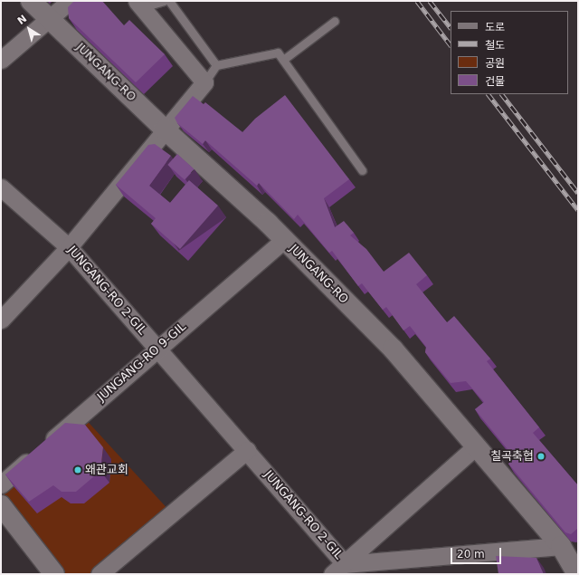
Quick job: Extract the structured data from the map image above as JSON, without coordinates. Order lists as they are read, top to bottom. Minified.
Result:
{"streets":{"street":["JUNGANG-RO","JUNGANG-RO 2-GIL","JUNGANG-RO 9-GIL"]},"crossings":[["JUNGANG-RO","JUNGANG-RO 9-GIL"],["JUNGANG-RO 2-GIL","JUNGANG-RO 9-GIL"]],"places":["칠곡축협","왜관교회"],"legend":["도로","철도","공원","건물"],"scale_bar":"20 m","north":"top left"}
